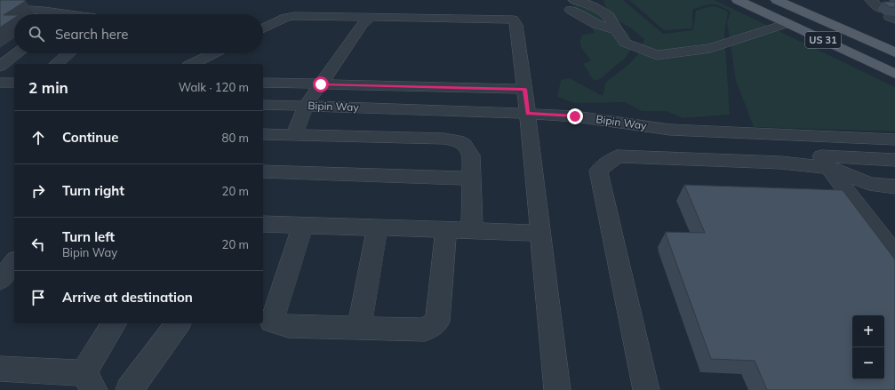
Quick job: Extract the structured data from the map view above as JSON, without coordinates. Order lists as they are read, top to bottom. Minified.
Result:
{"streets":{"main road":["US 31"],"lane":["Bipin Way"]},"page":{"search":"Search here","heading":["2 min","Walk · 120 m"],"list":[["Continue","80 m"],["Turn right","20 m"],["Turn left","Bipin Way","20 m"],"Arrive at destination"],"map_buttons":["+","−"]}}
